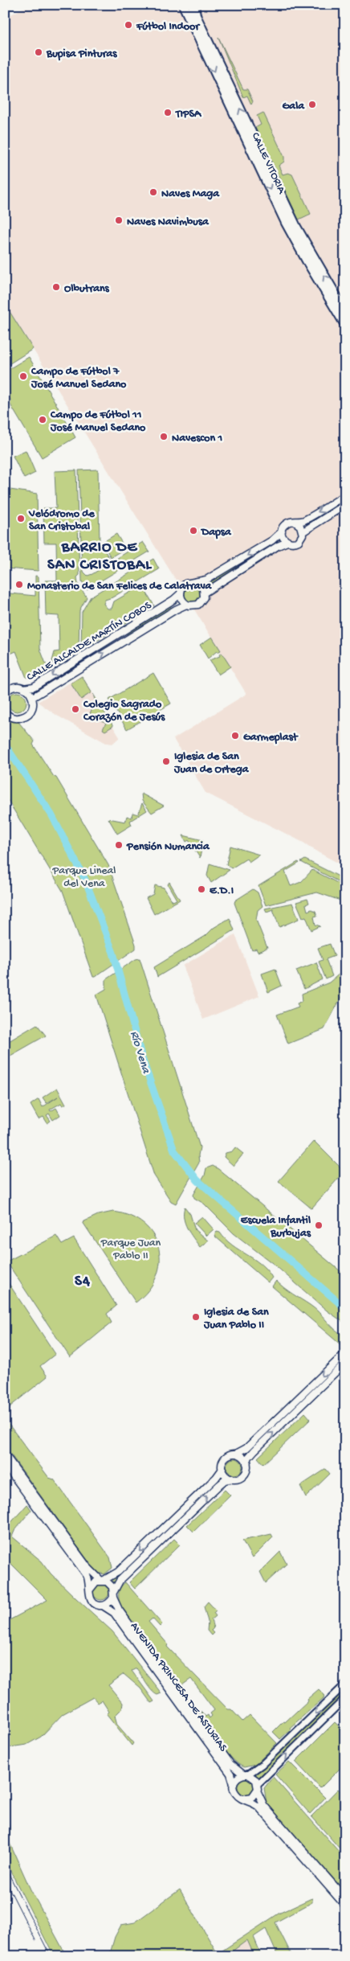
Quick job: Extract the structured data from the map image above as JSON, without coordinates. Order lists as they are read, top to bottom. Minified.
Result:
{"streets":{"highway":["CALLE VITORIA"],"main road":["CALLE ALCALDE MARTÍN COBOS","AVENIDA PRINCESA DE ASTURIAS"]},"districts":["BARRIO DE SAN CRISTOBAL","S4"],"water":["Río Vena"],"parks":["Parque Lineal del Vena","Parque Juan Pablo II"],"places":["Fútbol Indoor","Bupisa Pinturas","Gala","TIPSA","Naves Maga","Naves Navimbusa","Olbutrans","Campo de Fútbol 7 José Manuel Sedano","Campo de Fútbol 11 José Manuel Sedano","Navescon 1","Velódromo de San Cristobal","Dapsa","Monasterio de San Felices de Calatrava","Colegio Sagrado Corazón de Jesús","Garmeplast","Iglesia de San Juan de Ortega","Pensión Numancia","E.D.I","Escuela Infantil Burbujas","Iglesia de San Juan Pablo II"]}
